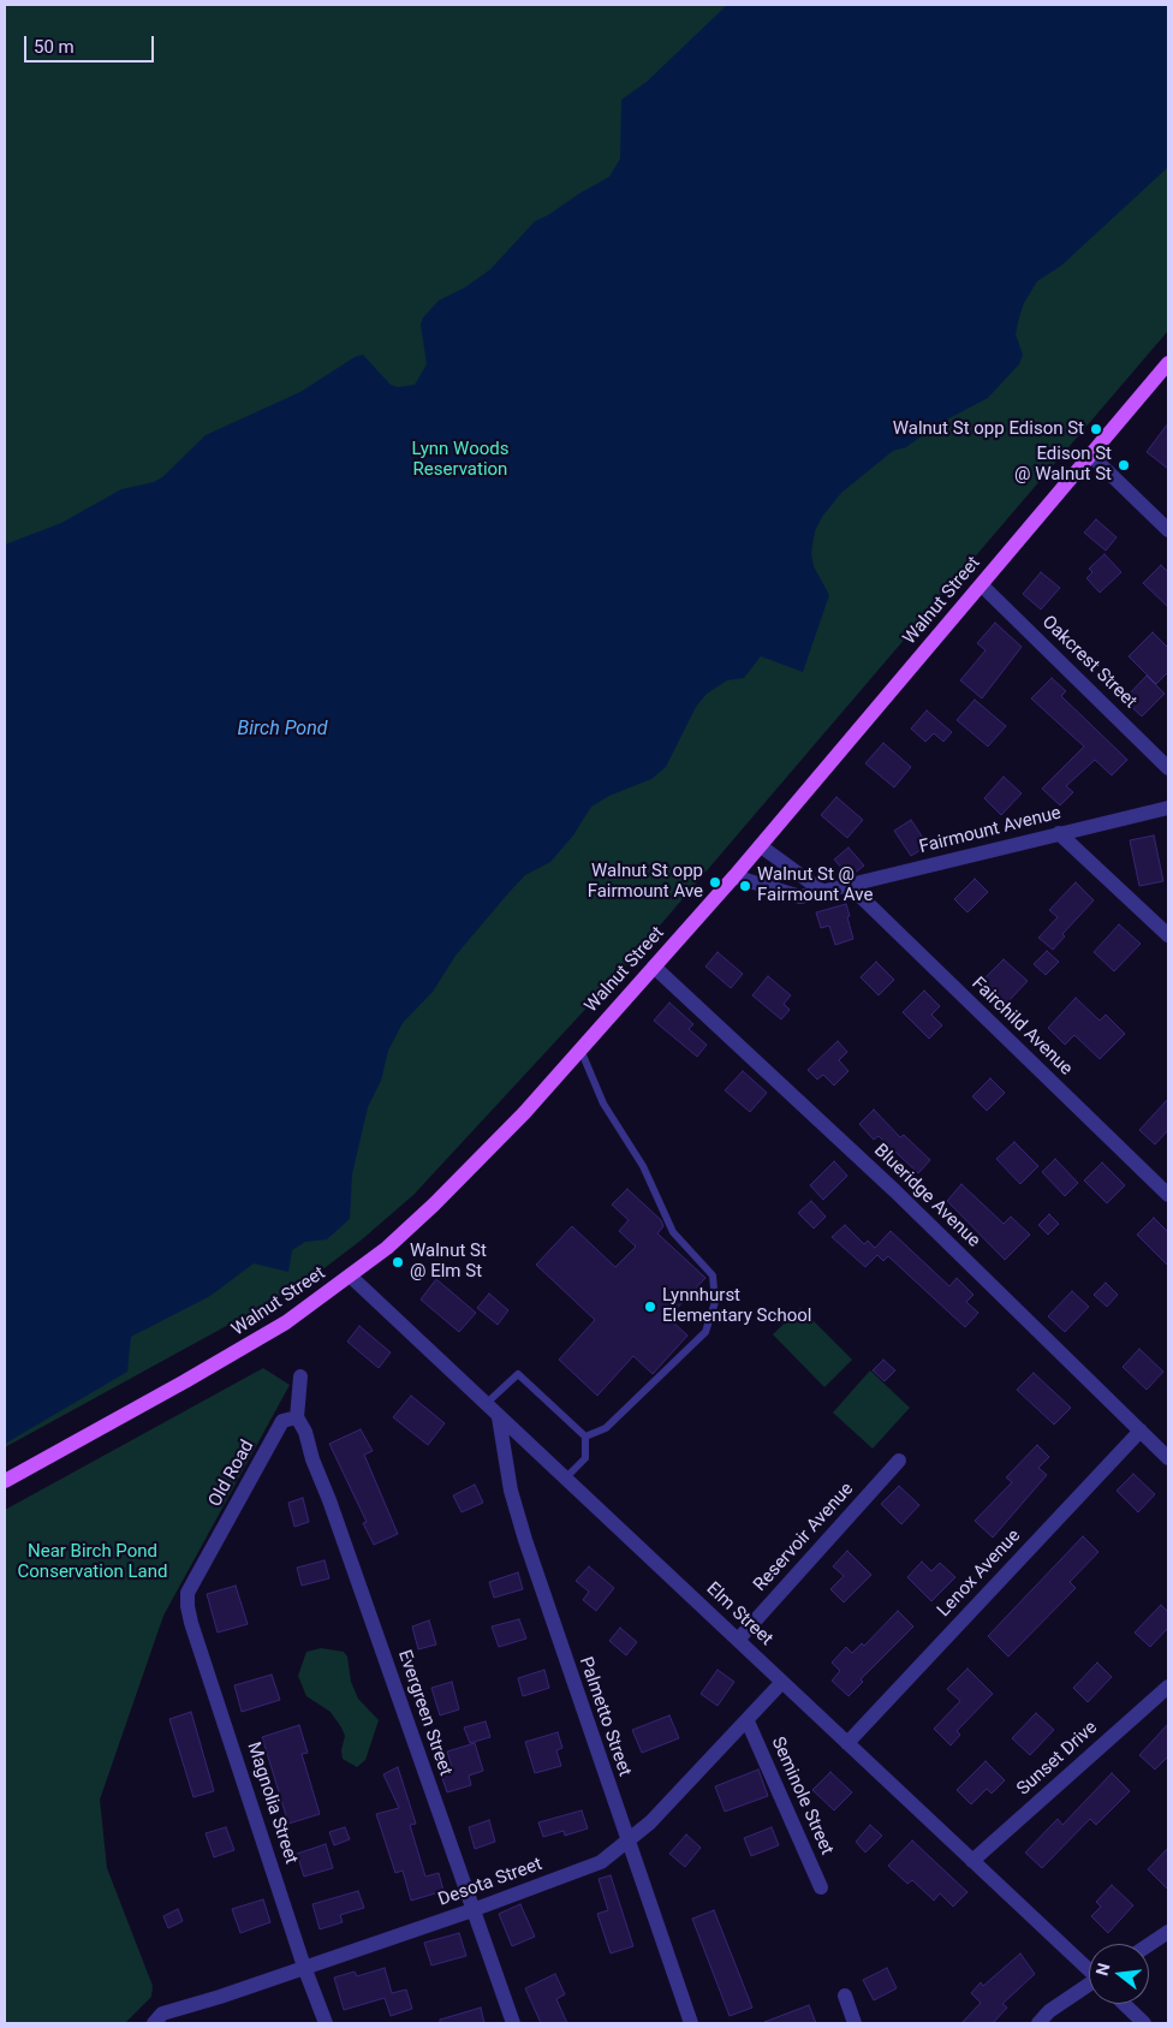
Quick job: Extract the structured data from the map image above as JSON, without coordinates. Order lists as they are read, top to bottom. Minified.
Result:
{"streets":{"main road":["Walnut Street"],"street":["Oakcrest Street","Fairmount Avenue","Fairchild Avenue","Blueridge Avenue","Old Road","Reservoir Avenue","Lenox Avenue","Elm Street","Evergreen Street","Palmetto Street","Sunset Drive","Seminole Street","Magnolia Street","Desota Street"]},"crossings":[["Walnut Street","Oakcrest Street"],["Walnut Street","Fairmount Avenue"],["Walnut Street","Blueridge Avenue"],["Walnut Street","Elm Street"],["Fairmount Avenue","Fairchild Avenue"],["Blueridge Avenue","Lenox Avenue"],["Old Road","Evergreen Street"],["Old Road","Magnolia Street"],["Reservoir Avenue","Elm Street"],["Lenox Avenue","Elm Street"],["Elm Street","Palmetto Street"],["Elm Street","Sunset Drive"],["Elm Street","Desota Street"],["Evergreen Street","Desota Street"],["Palmetto Street","Desota Street"],["Seminole Street","Desota Street"],["Magnolia Street","Desota Street"]],"water":["Birch Pond"],"parks":["Lynn Woods Reservation","Near Birch Pond Conservation Land"],"places":["Walnut St opp Edison St","Edison St @ Walnut St","Walnut St opp Fairmount Ave","Walnut St @ Fairmount Ave","Walnut St @ Elm St","Lynnhurst Elementary School"],"scale_bar":"50 m","north":"left"}
